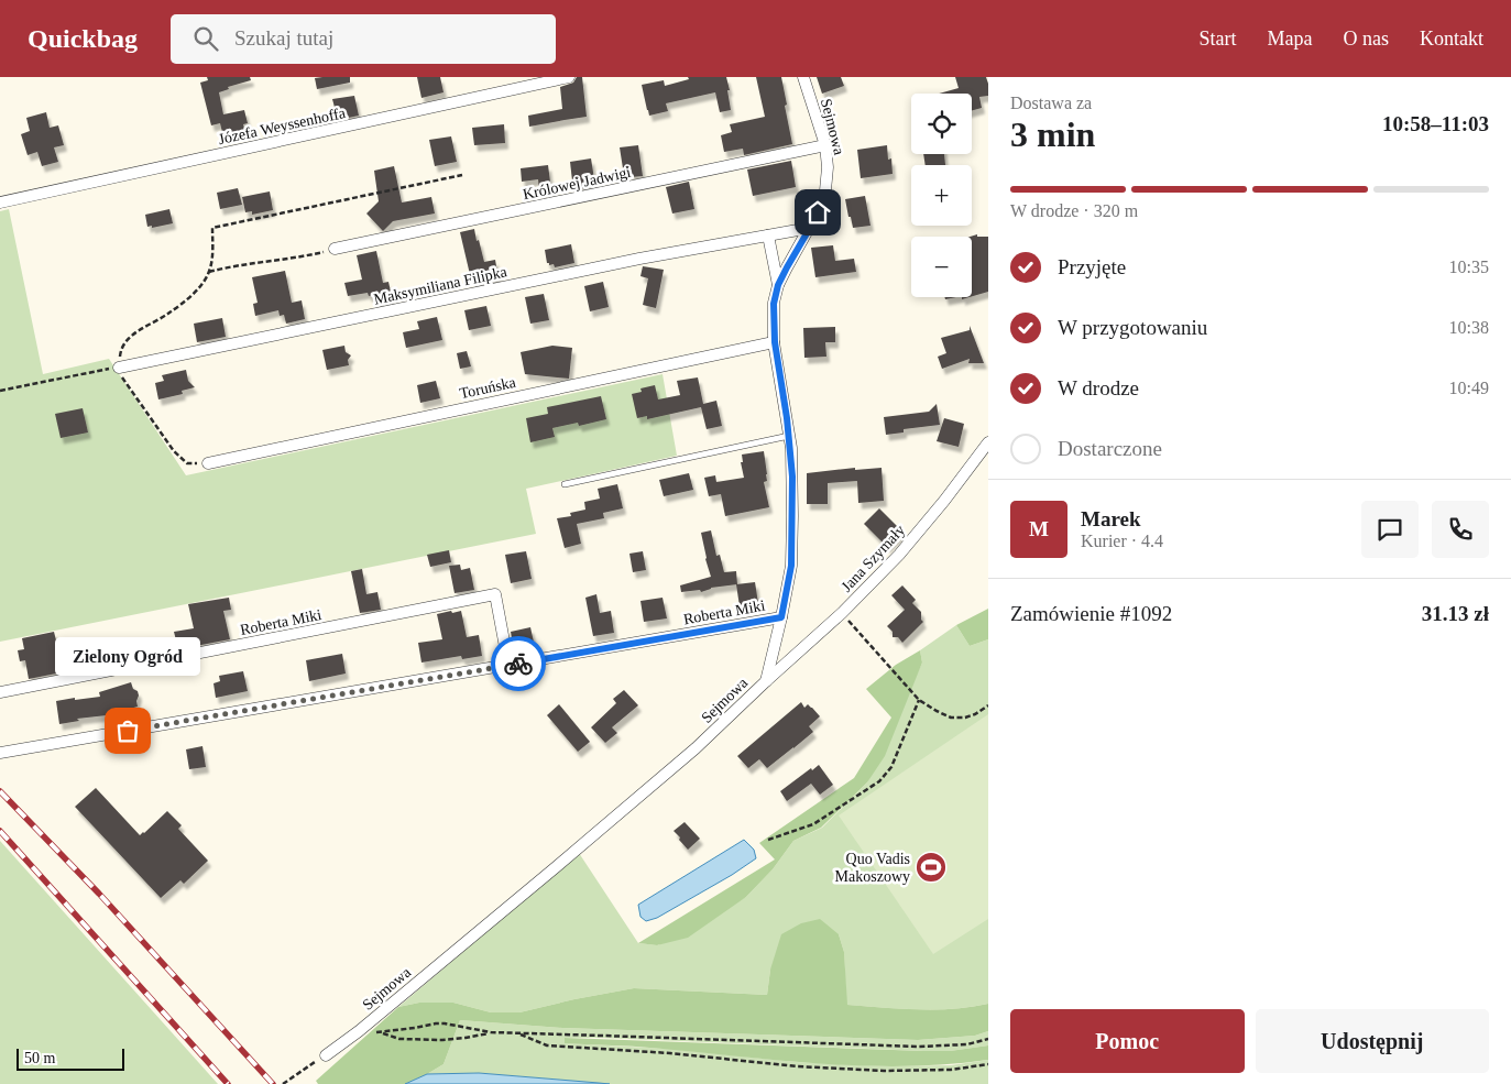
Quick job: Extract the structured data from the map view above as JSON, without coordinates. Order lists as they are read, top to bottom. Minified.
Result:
{"streets":{"street":["Józefa Weyssenhoffa","Sejmowa","Królowej Jadwigi","Maksymiliana Filipka","Toruńska","Jana Szymały","Roberta Miki"]},"crossings":[["Sejmowa","Królowej Jadwigi"],["Sejmowa","Maksymiliana Filipka"],["Sejmowa","Toruńska"],["Sejmowa","Jana Szymały"],["Sejmowa","Roberta Miki"]],"places":{"other":["Zielony Ogród"],"sports":["Quo Vadis Makoszowy"]},"scale_bar":"50 m","page":{"header":"Quickbag","search":"Szukaj tutaj","nav":["Start","Mapa","O nas","Kontakt"],"heading":["3 min","Dostawa za","10:58–11:03"],"panel":["Marek","Kurier · 4.4","Zamówienie #1092","31.13 zł"],"map_buttons":["+","−"],"bar":"W drodze · 320 m","list":[["Przyjęte","10:35"],["W przygotowaniu","10:38"],["W drodze","10:49"],"Dostarczone"],"round":"M","bubble":"Zielony Ogród","buttons":["Pomoc","Udostępnij"],"scale":"50 m"}}
